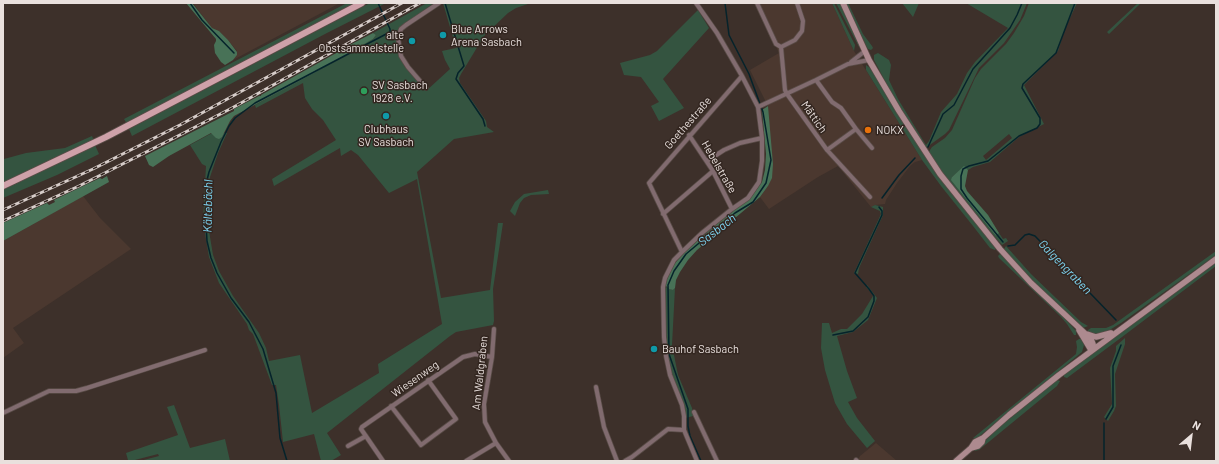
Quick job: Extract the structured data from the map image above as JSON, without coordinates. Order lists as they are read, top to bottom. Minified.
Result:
{"streets":{"street":["Mättich","Goethestraße","Hebelstraße","Am Waldgraben","Wiesenweg"]},"crossings":[["Goethestraße","Hebelstraße"],["Am Waldgraben","Wiesenweg"]],"water":["Kältebächl","Sasbach","Galgengraben"],"places":["Blue Arrows Arena Sasbach","alte Obstsammelstelle","SV Sasbach 1928 e.V.","Clubhaus SV Sasbach","NOKX","Bauhof Sasbach"],"north":"top right"}
